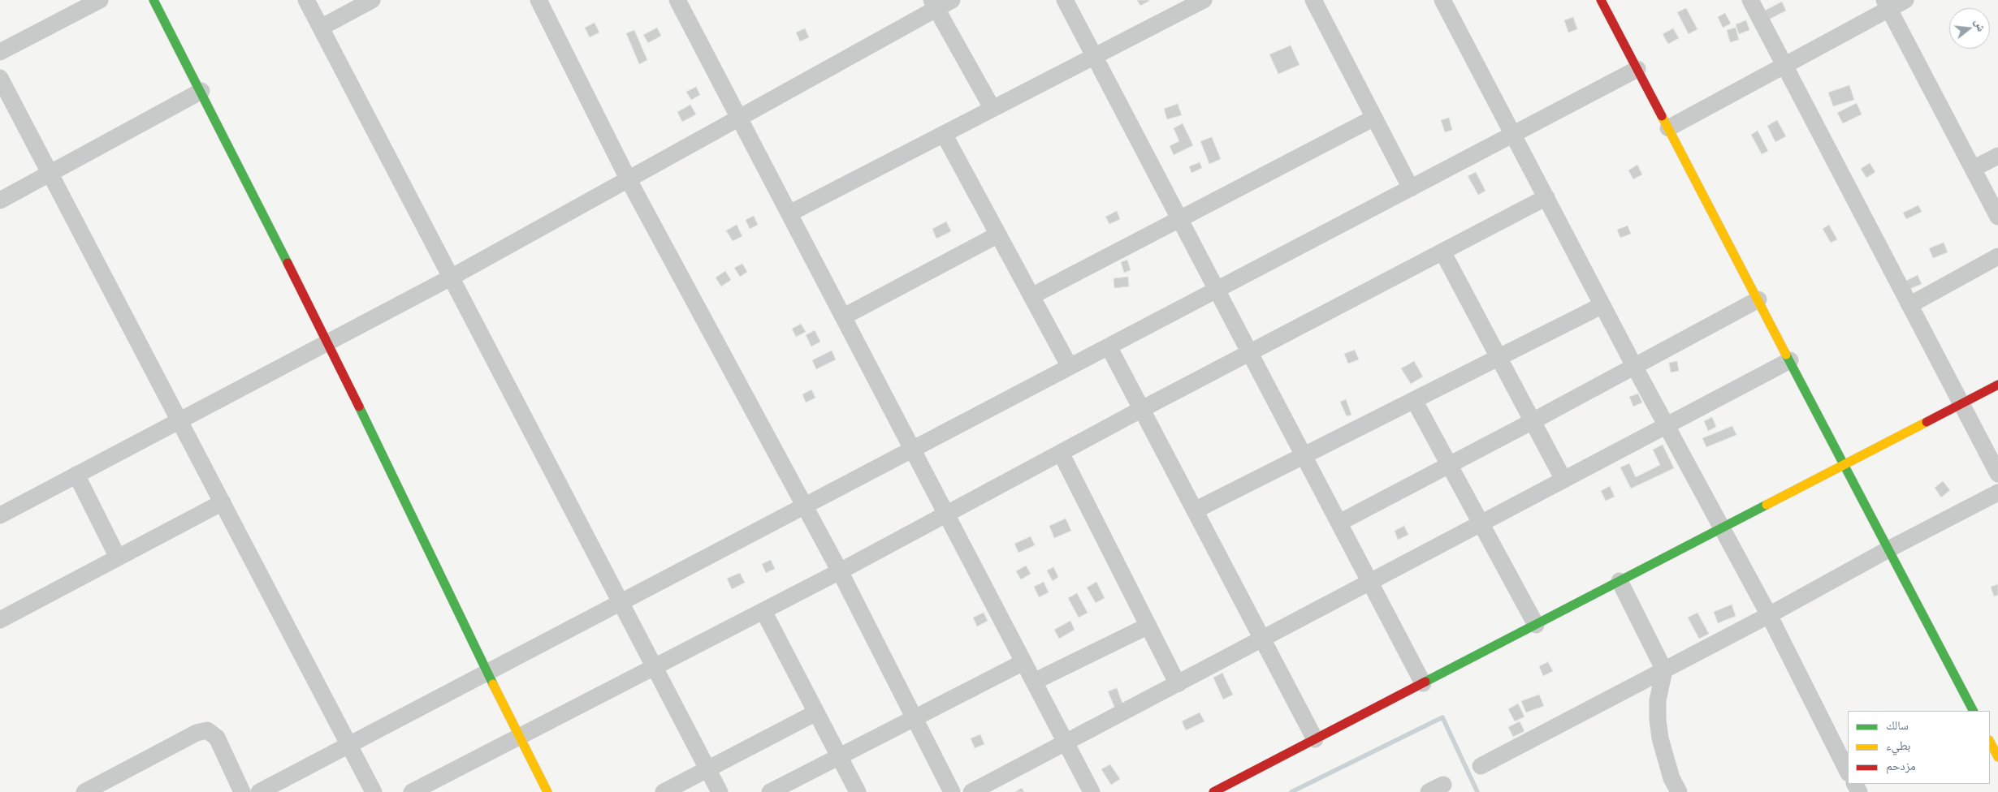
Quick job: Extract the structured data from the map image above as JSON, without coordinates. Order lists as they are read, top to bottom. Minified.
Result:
{"legend":["سالك","بطيء","مزدحم"],"north":"right"}
